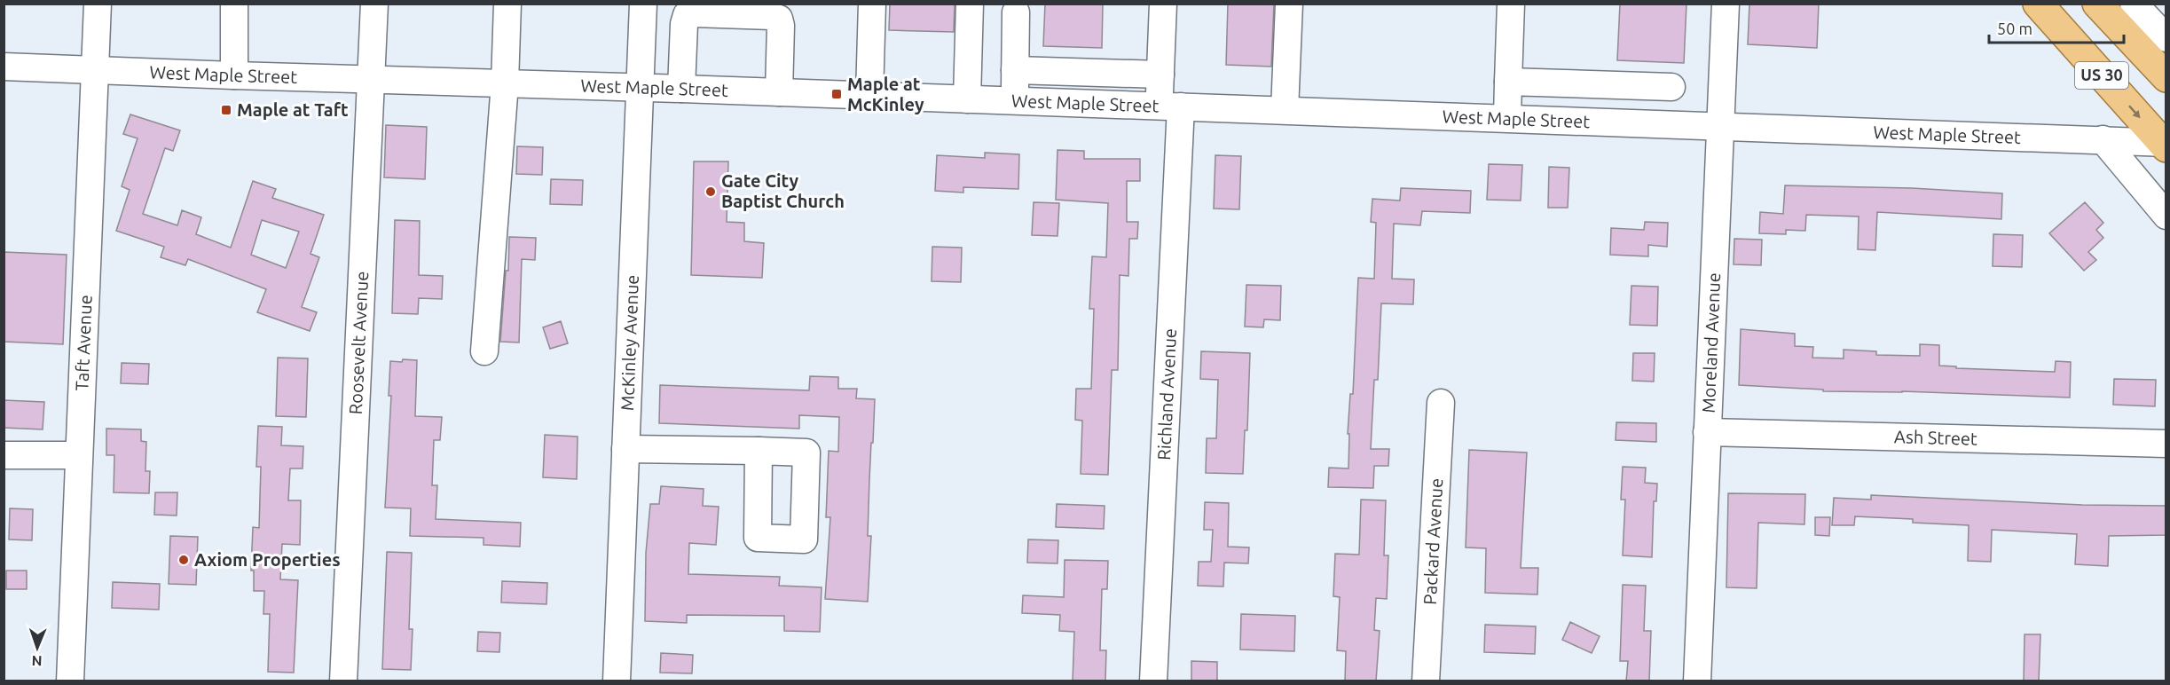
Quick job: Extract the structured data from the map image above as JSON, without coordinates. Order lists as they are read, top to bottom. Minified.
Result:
{"streets":{"main road":["US 30"],"street":["West Maple Street","Taft Avenue","Roosevelt Avenue","McKinley Avenue","Moreland Avenue","Richland Avenue","Ash Street","Packard Avenue"]},"crossings":[["West Maple Street","US 30"],["West Maple Street","Taft Avenue"],["West Maple Street","Roosevelt Avenue"],["West Maple Street","McKinley Avenue"],["West Maple Street","Moreland Avenue"],["West Maple Street","Richland Avenue"],["Moreland Avenue","Ash Street"]],"places":{"transit":["Maple at McKinley","Maple at Taft"],"other":["Gate City Baptist Church","Axiom Properties"]},"scale_bar":"50 m","north":"bottom"}
